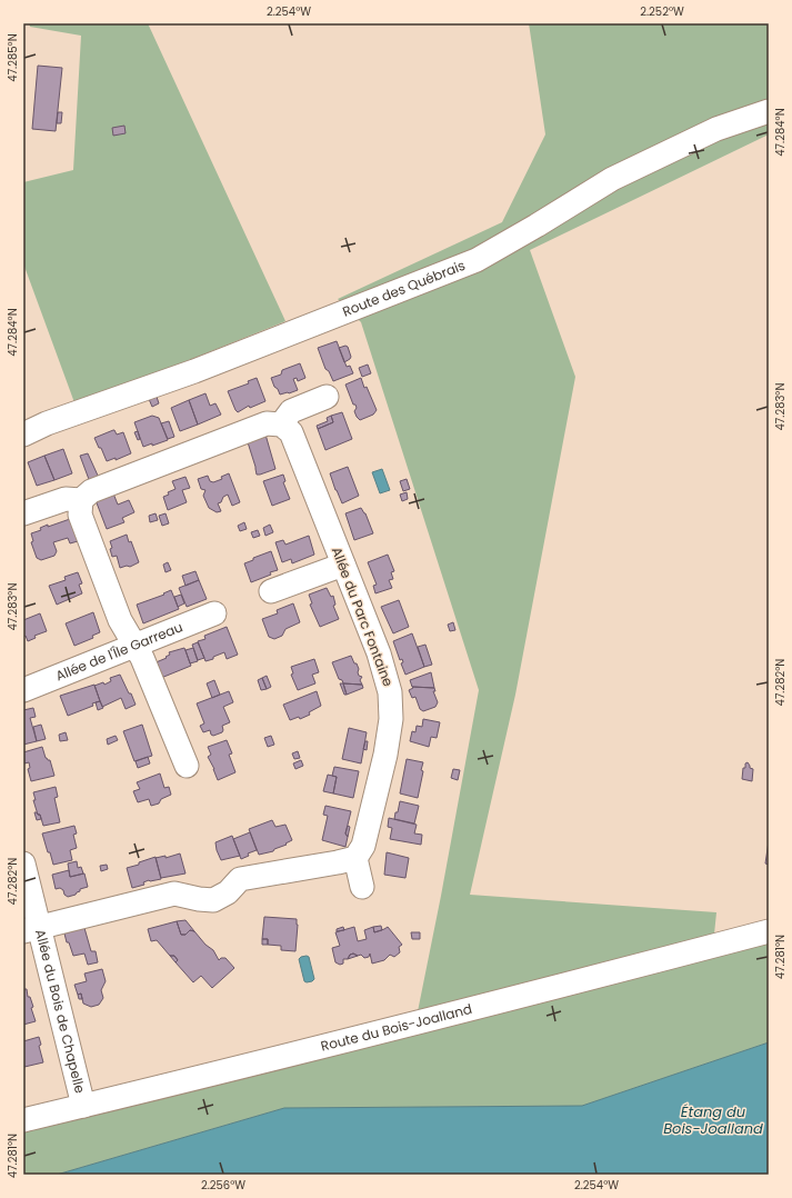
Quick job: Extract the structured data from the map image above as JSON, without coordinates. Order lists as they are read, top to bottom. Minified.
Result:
{"streets":{"street":["Route des Québrais","Allée du Parc Fontaine","Allée de l'Île Garreau","Allée du Bois de Chapelle","Route du Bois-Joalland"]},"crossings":[["Allée du Bois de Chapelle","Route du Bois-Joalland"]],"water":["Étang du Bois-Joalland"],"coordinates":["2.254°W","2.252°W","47.285°N","47.284°N","47.283°N","47.282°N","47.281°N","2.256°W"]}
